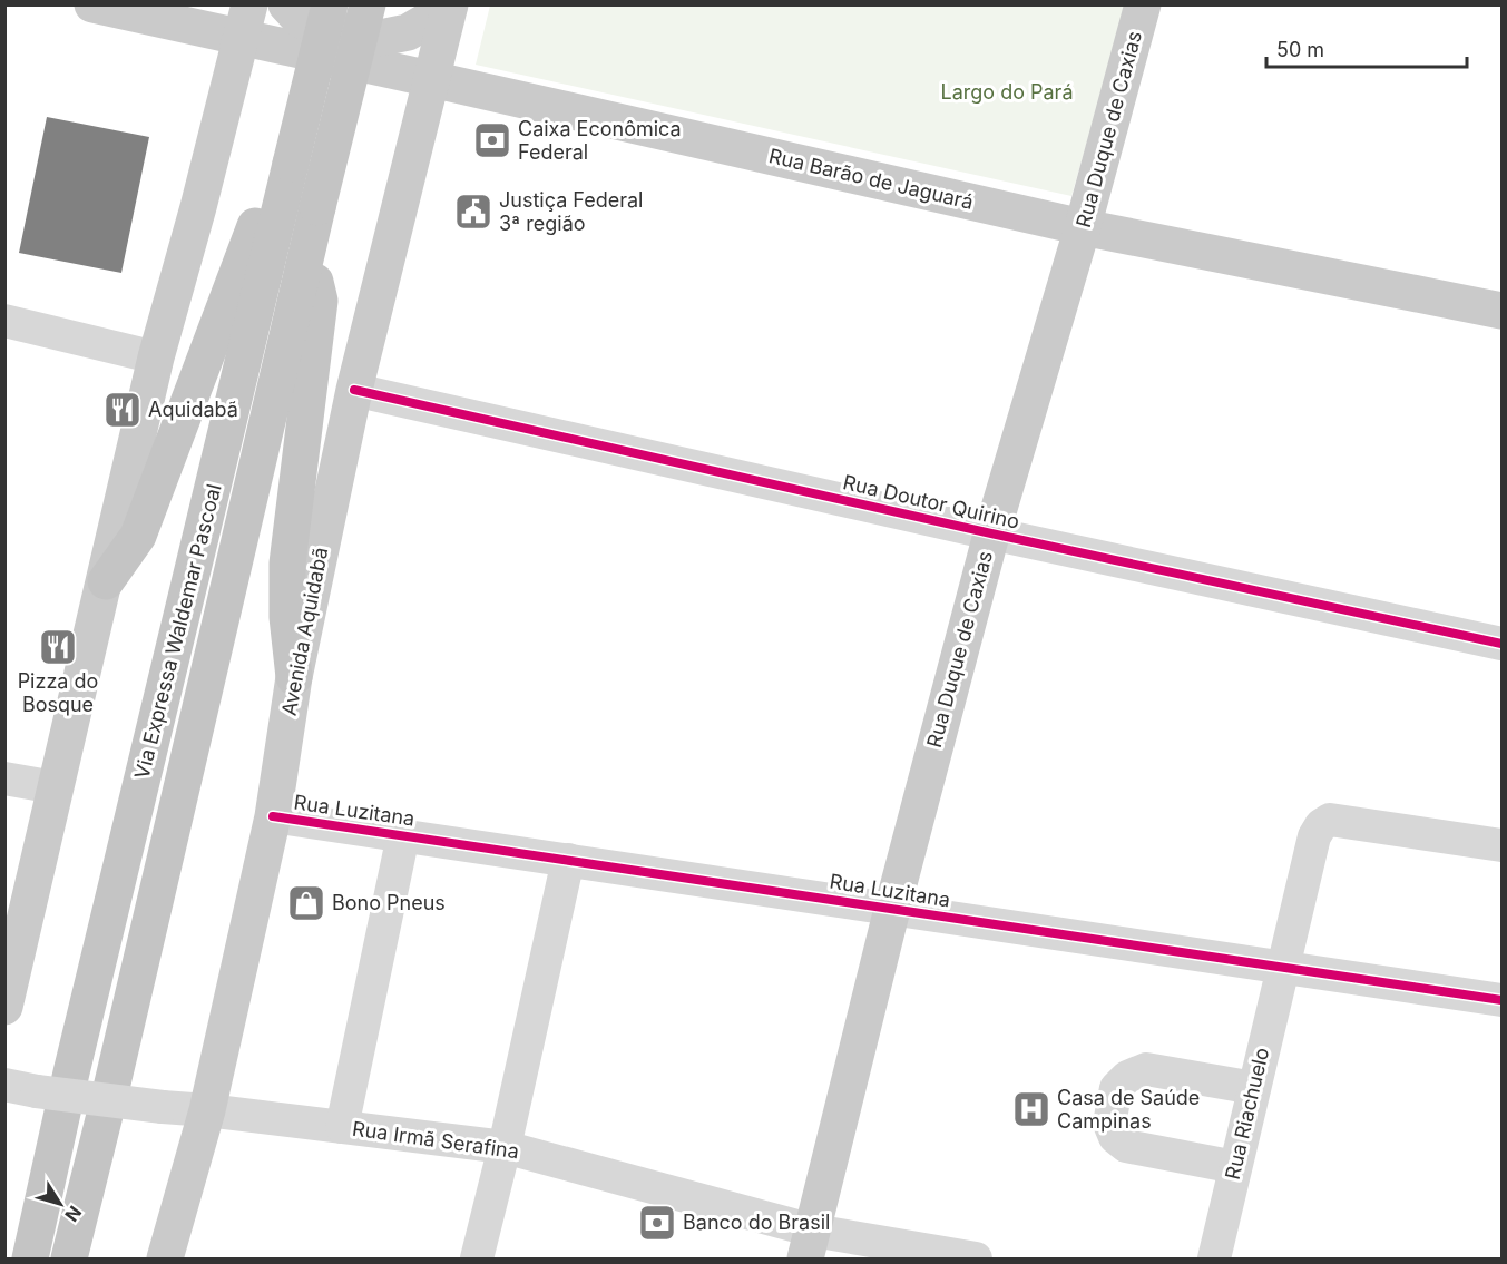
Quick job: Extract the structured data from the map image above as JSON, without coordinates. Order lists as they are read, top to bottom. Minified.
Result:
{"streets":{"highway":["Via Expressa Waldemar Pascoal"],"main road":["Rua Duque de Caxias","Rua Barão de Jaguará","Avenida Aquidabã"],"street":["Rua Doutor Quirino","Rua Luzitana","Rua Riachuelo","Rua Irmã Serafina"]},"crossings":[["Rua Duque de Caxias","Rua Barão de Jaguará"],["Rua Duque de Caxias","Rua Doutor Quirino"],["Rua Duque de Caxias","Rua Luzitana"],["Rua Duque de Caxias","Rua Irmã Serafina"],["Rua Barão de Jaguará","Avenida Aquidabã"],["Rua Doutor Quirino","Avenida Aquidabã"],["Avenida Aquidabã","Rua Luzitana"],["Avenida Aquidabã","Rua Irmã Serafina"],["Rua Luzitana","Rua Riachuelo"]],"parks":["Largo do Pará"],"places":{"bank":["Caixa Econômica Federal","Banco do Brasil"],"public building":["Justiça Federal 3ª região"],"restaurant":["Aquidabã","Pizza do Bosque"],"shop":["Bono Pneus"],"hospital":["Casa de Saúde Campinas"]},"scale_bar":"50 m","north":"bottom right"}
